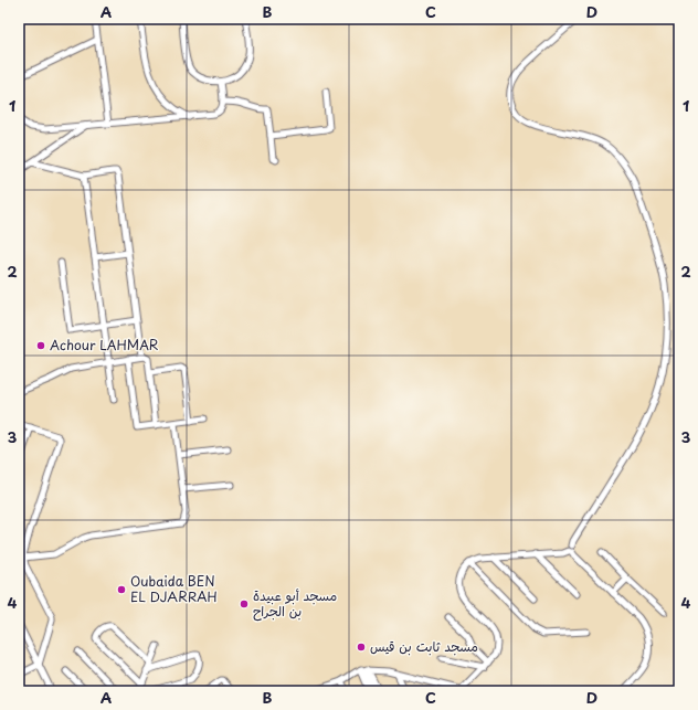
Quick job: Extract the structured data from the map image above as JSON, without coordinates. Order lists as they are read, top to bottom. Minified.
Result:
{"places":["Achour LAHMAR","Oubaida BEN EL DJARRAH","مسجد أبو عبيدة بن الجراح","مسجد ثابت بن قيس"],"grid":{"columns":["A","B","C","D"],"rows":["1","2","3","4"]}}
